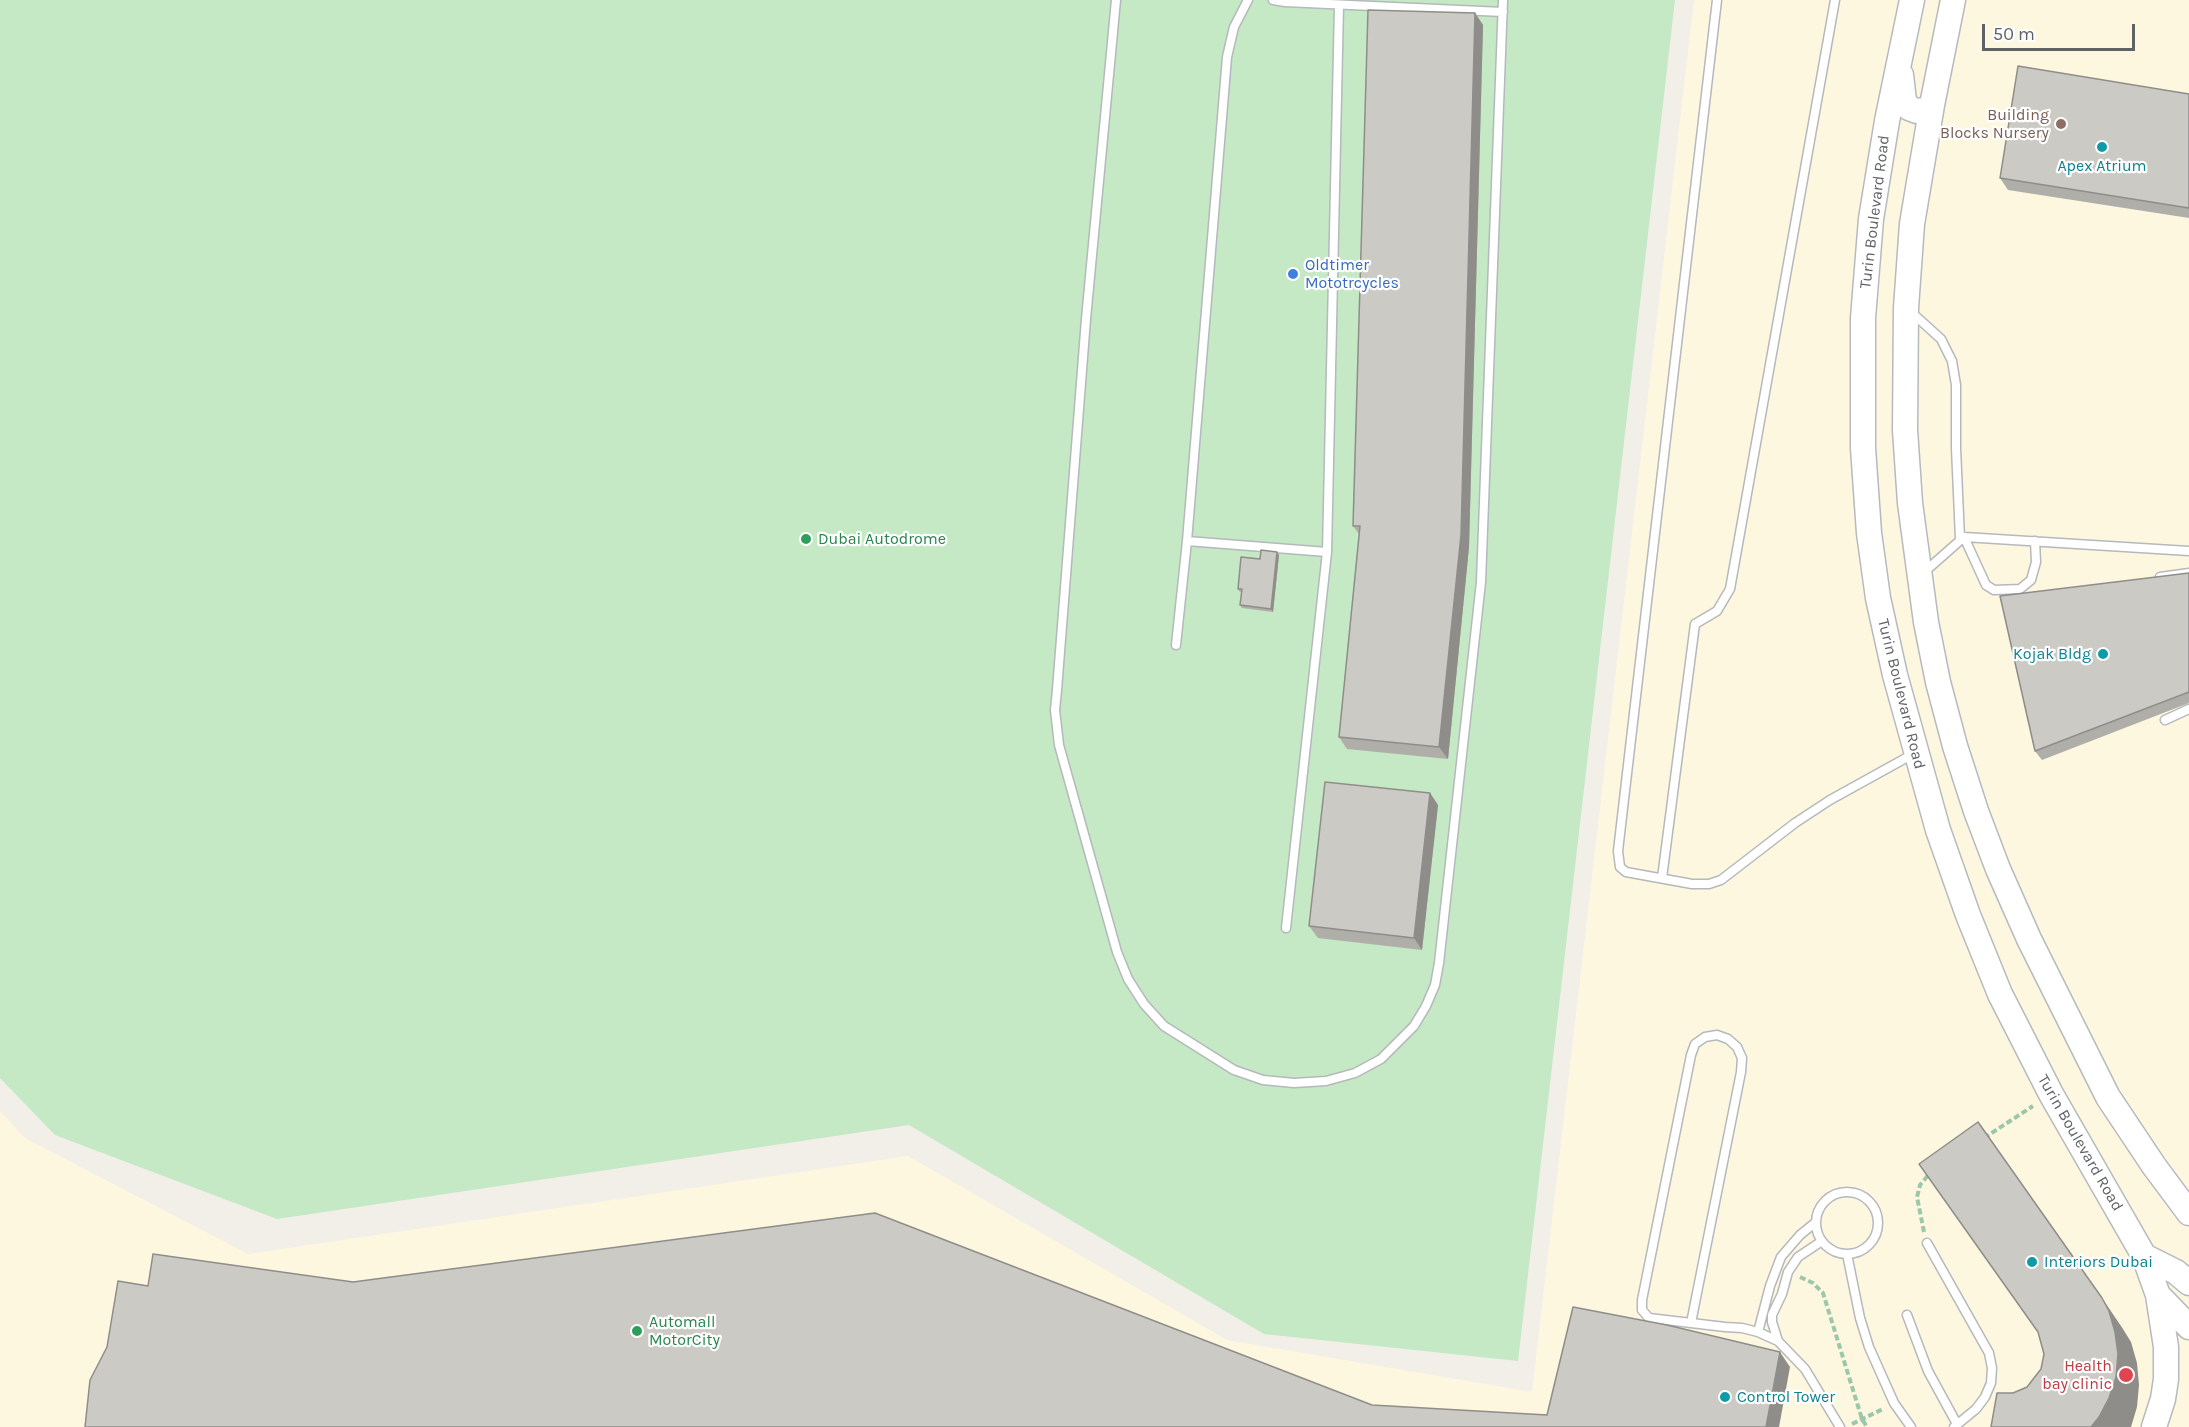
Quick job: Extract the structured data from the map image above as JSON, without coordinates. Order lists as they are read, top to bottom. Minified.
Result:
{"streets":{"main road":["Turin Boulevard Road"]},"places":["Building Blocks Nursery","Apex Atrium","Oldtimer Mototrcycles","Dubai Autodrome","Kojak Bldg","Interiors Dubai","Automall MotorCity","Health bay clinic","Control Tower"],"scale_bar":"50 m"}
